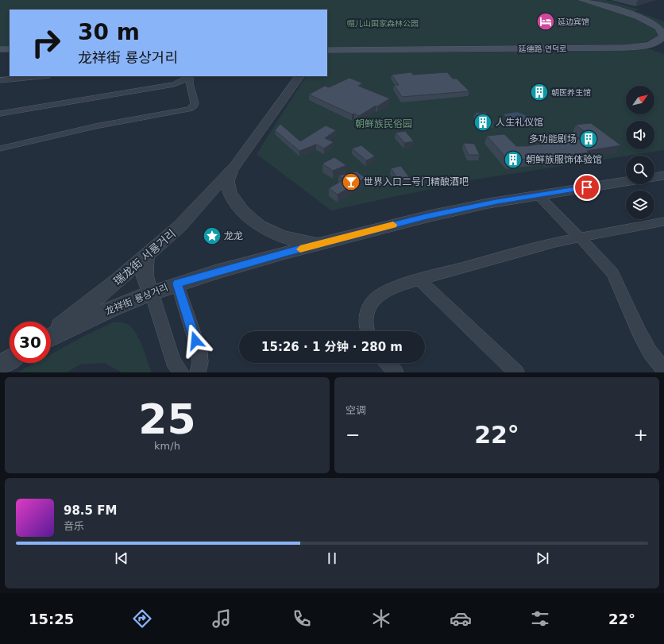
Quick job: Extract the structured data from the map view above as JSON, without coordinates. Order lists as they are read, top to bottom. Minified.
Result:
{"streets":{"main road":["延德路 연덕로"],"street":["瑞龙街 서룡거리","龙祥街 룡상거리"]},"crossings":[["瑞龙街 서룡거리","龙祥街 룡상거리"]],"parks":["帽儿山国家森林公园","朝鲜族民俗园"],"places":{"hotel":["延边宾馆"],"building":["朝医养生馆","人生礼仪馆","多功能剧场","朝鲜族服饰体验馆"],"bar":["世界入口二号门精酿酒吧"],"place":["龙龙"]},"north":"top right","page":{"turn":["30 m","龙祥街 룡상거리"],"limit":"30","trip":"15:26 · 1 分钟 · 280 m","tile":[["25","km/h"],"空调"],"heat":["−","22°","+"],"song":["98.5 FM","音乐"],"tabs":["15:25","22°"]}}
